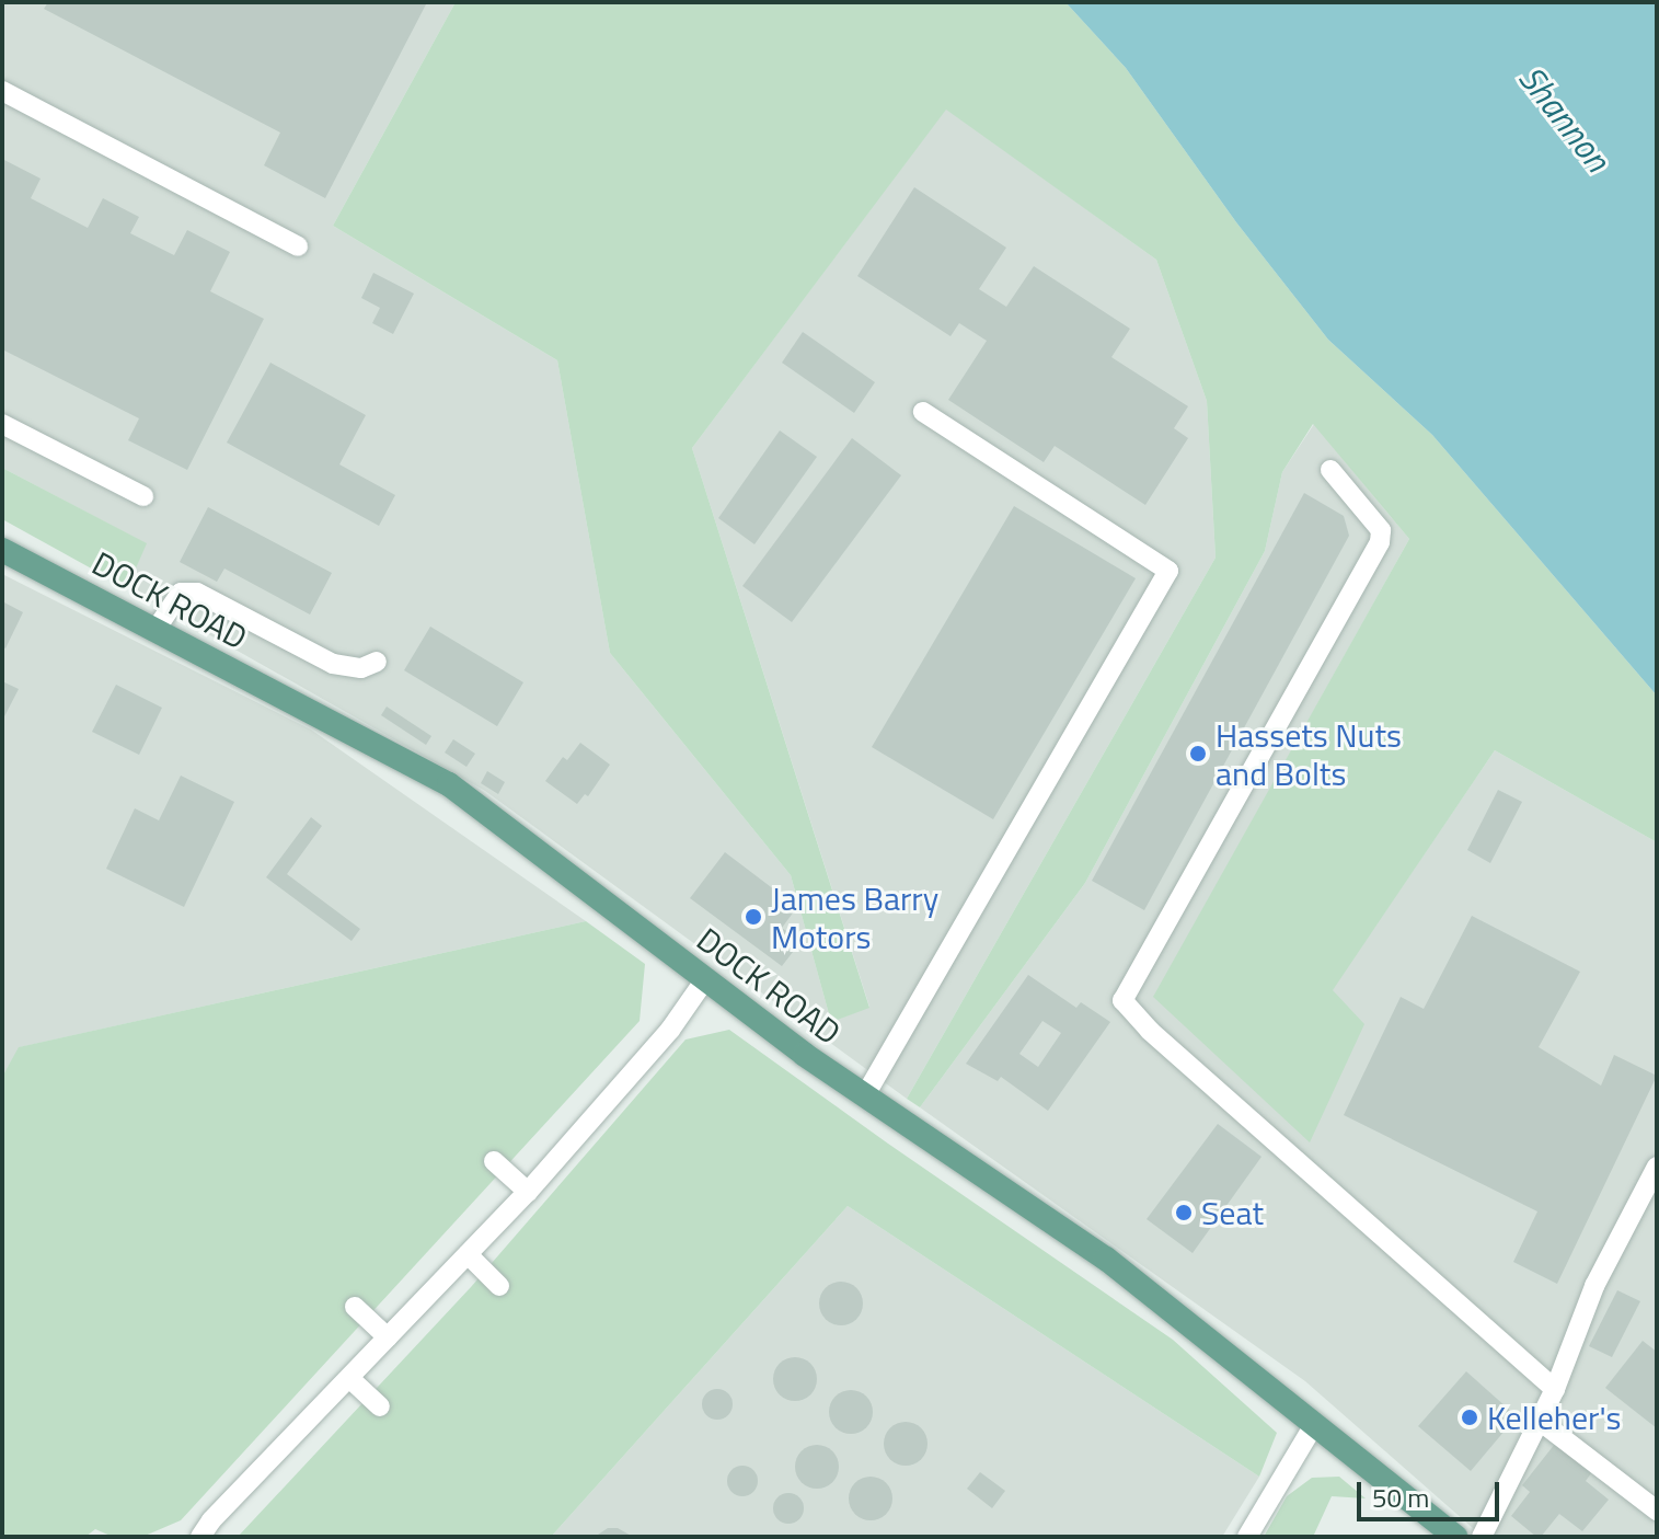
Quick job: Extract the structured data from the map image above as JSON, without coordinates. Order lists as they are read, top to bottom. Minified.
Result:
{"streets":{"main road":["DOCK ROAD"]},"water":["Shannon"],"places":["Hassets Nuts and Bolts","James Barry Motors","Seat","Kelleher's"],"scale_bar":"50 m"}
